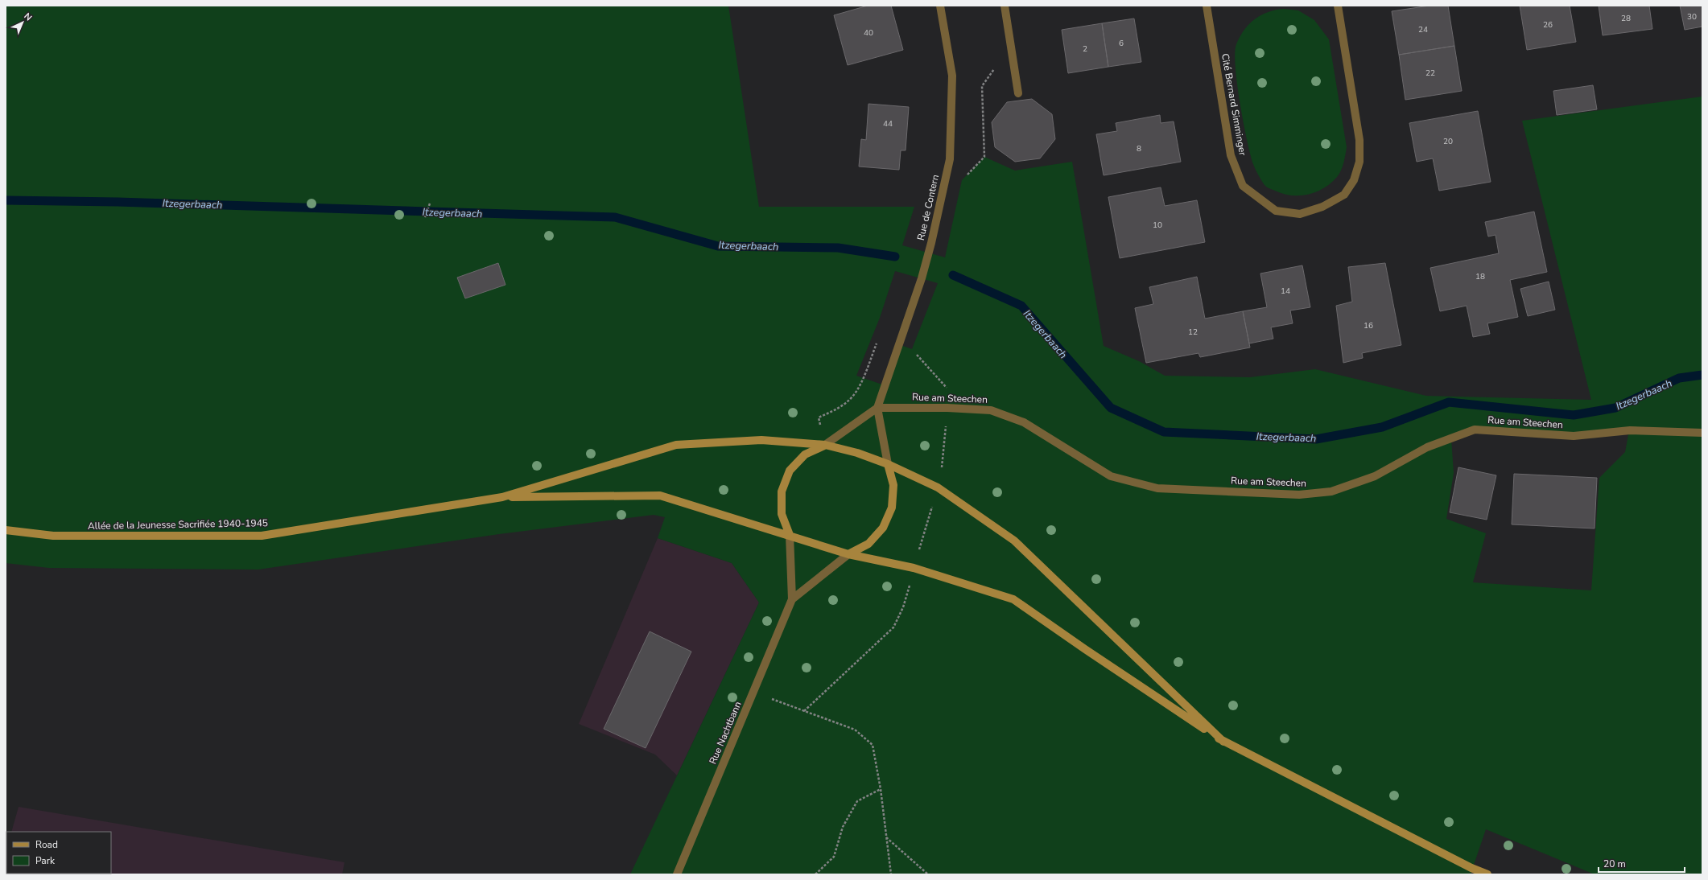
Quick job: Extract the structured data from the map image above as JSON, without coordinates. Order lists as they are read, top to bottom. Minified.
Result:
{"streets":{"main road":["Allée de la Jeunesse Sacrifiée 1940-1945"],"street":["Cité Bernard Simminger","Rue de Contern","Rue am Steechen","Rue Nachtbann"]},"crossings":[["Rue de Contern","Rue am Steechen"],["Rue de Contern","Rue Nachtbann"]],"water":["Itzegerbaach"],"house_numbers":["30","28","26","24","40","6","2","22","44","20","8","10","18","14","16","12"],"legend":["Road","Park"],"scale_bar":"20 m","north":"top right"}
